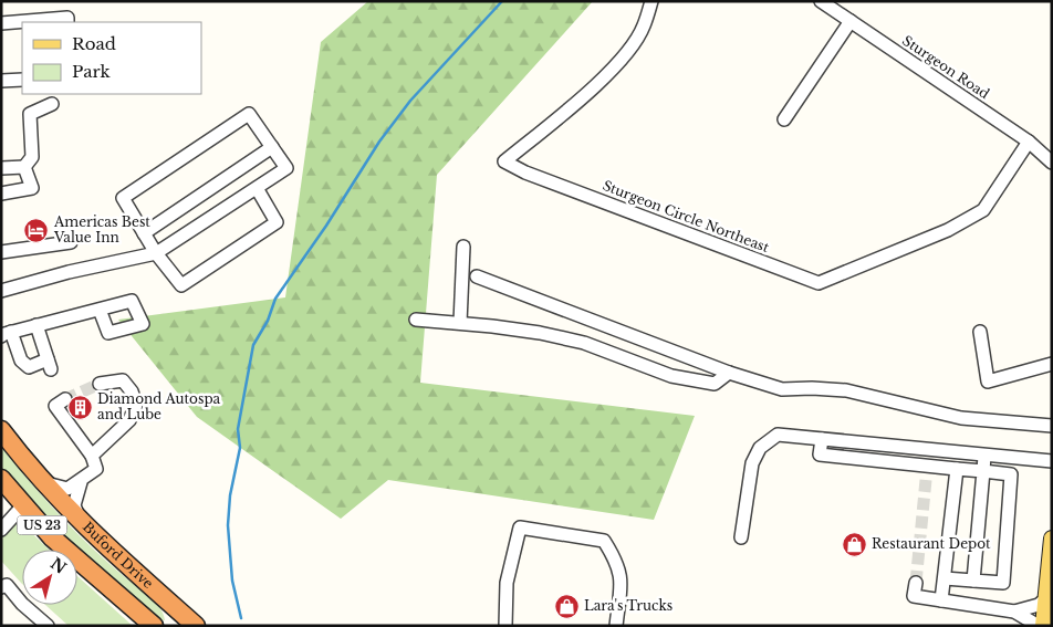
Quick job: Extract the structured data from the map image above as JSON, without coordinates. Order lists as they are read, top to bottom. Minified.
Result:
{"streets":{"highway":["US 23","Buford Drive"],"street":["Sturgeon Road","Sturgeon Circle Northeast"]},"crossings":[["Sturgeon Road","Sturgeon Circle Northeast"]],"places":{"hotel":["Americas Best Value Inn"],"building":["Diamond Autospa and Lube"],"shop":["Restaurant Depot","Lara's Trucks"]},"legend":["Road","Park"],"north":"top right"}
